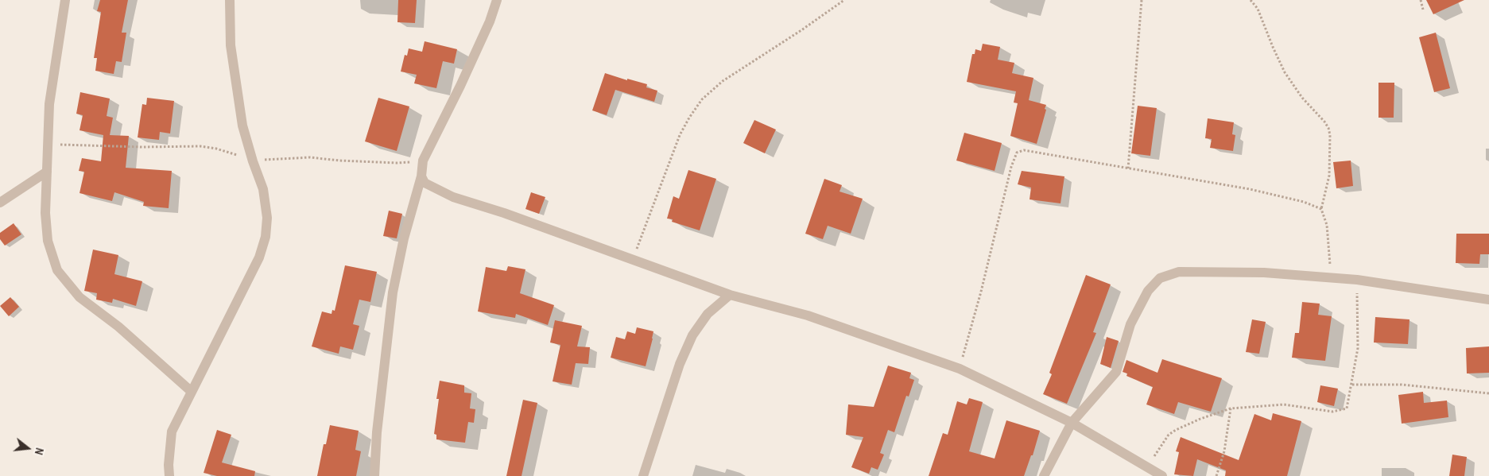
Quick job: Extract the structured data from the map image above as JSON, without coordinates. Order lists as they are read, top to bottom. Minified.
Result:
{"north":"right"}
